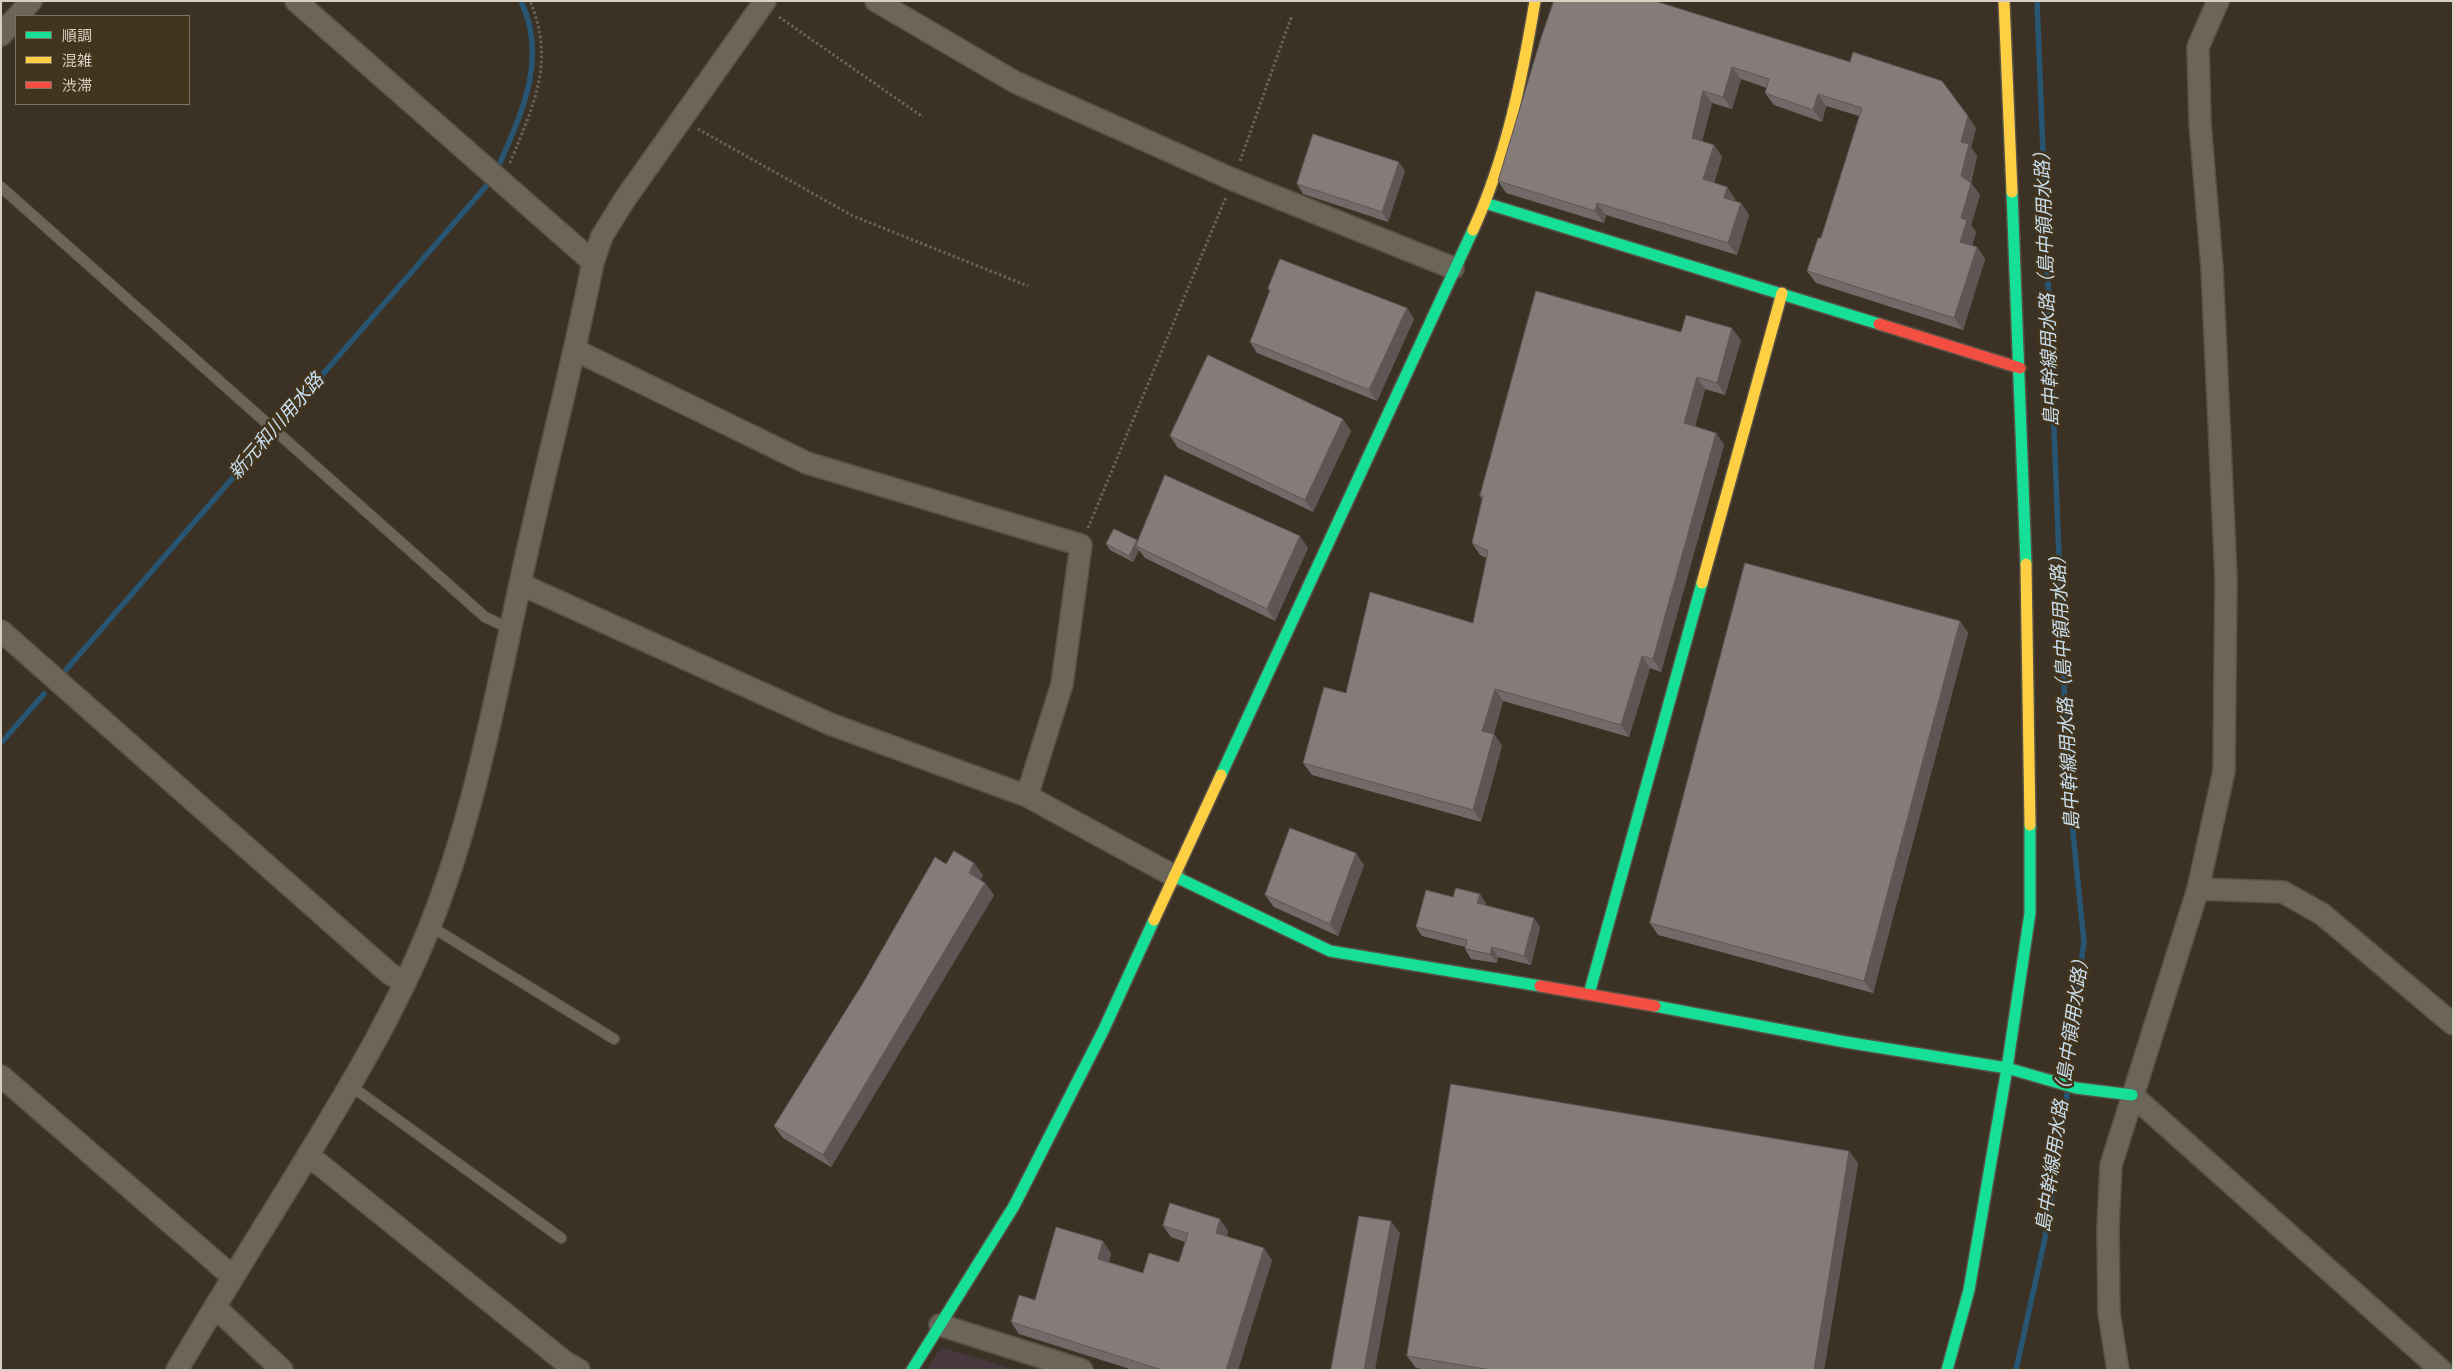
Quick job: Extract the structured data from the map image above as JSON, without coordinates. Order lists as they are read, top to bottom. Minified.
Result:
{"water":["島中幹線用水路（島中領用水路）","新元和川用水路"],"legend":["順調","混雑","渋滞"]}
